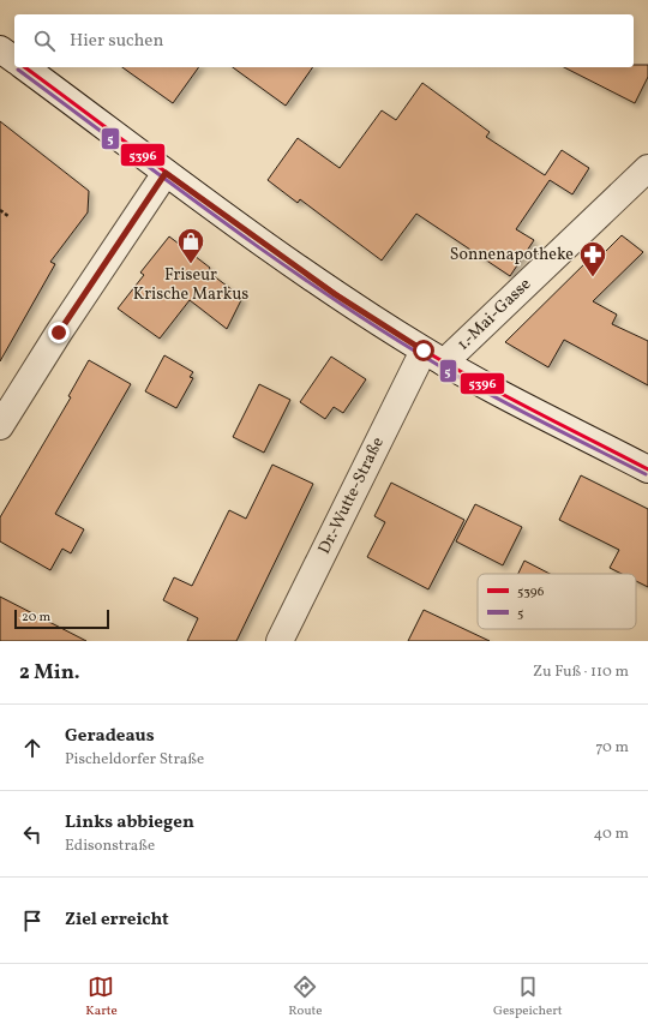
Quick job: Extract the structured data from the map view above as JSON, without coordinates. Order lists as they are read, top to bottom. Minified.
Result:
{"streets":{"street":["1.-Mai-Gasse","Dr.-Wutte-Straße"]},"crossings":[["1.-Mai-Gasse","Dr.-Wutte-Straße"]],"places":{"shop":["Friseur Krische Markus"],"pharmacy":["Sonnenapotheke"]},"lines":["transit line 5396","transit line 5"],"legend":["5396","5"],"scale_bar":"20 m","page":{"search":"Hier suchen","scale":"20 m","heading":["2 Min.","Zu Fuß · 110 m"],"list":[["Geradeaus","Pischeldorfer Straße","70 m"],["Links abbiegen","Edisonstraße","40 m"],"Ziel erreicht"],"nav":["Karte","Route","Gespeichert"]}}
